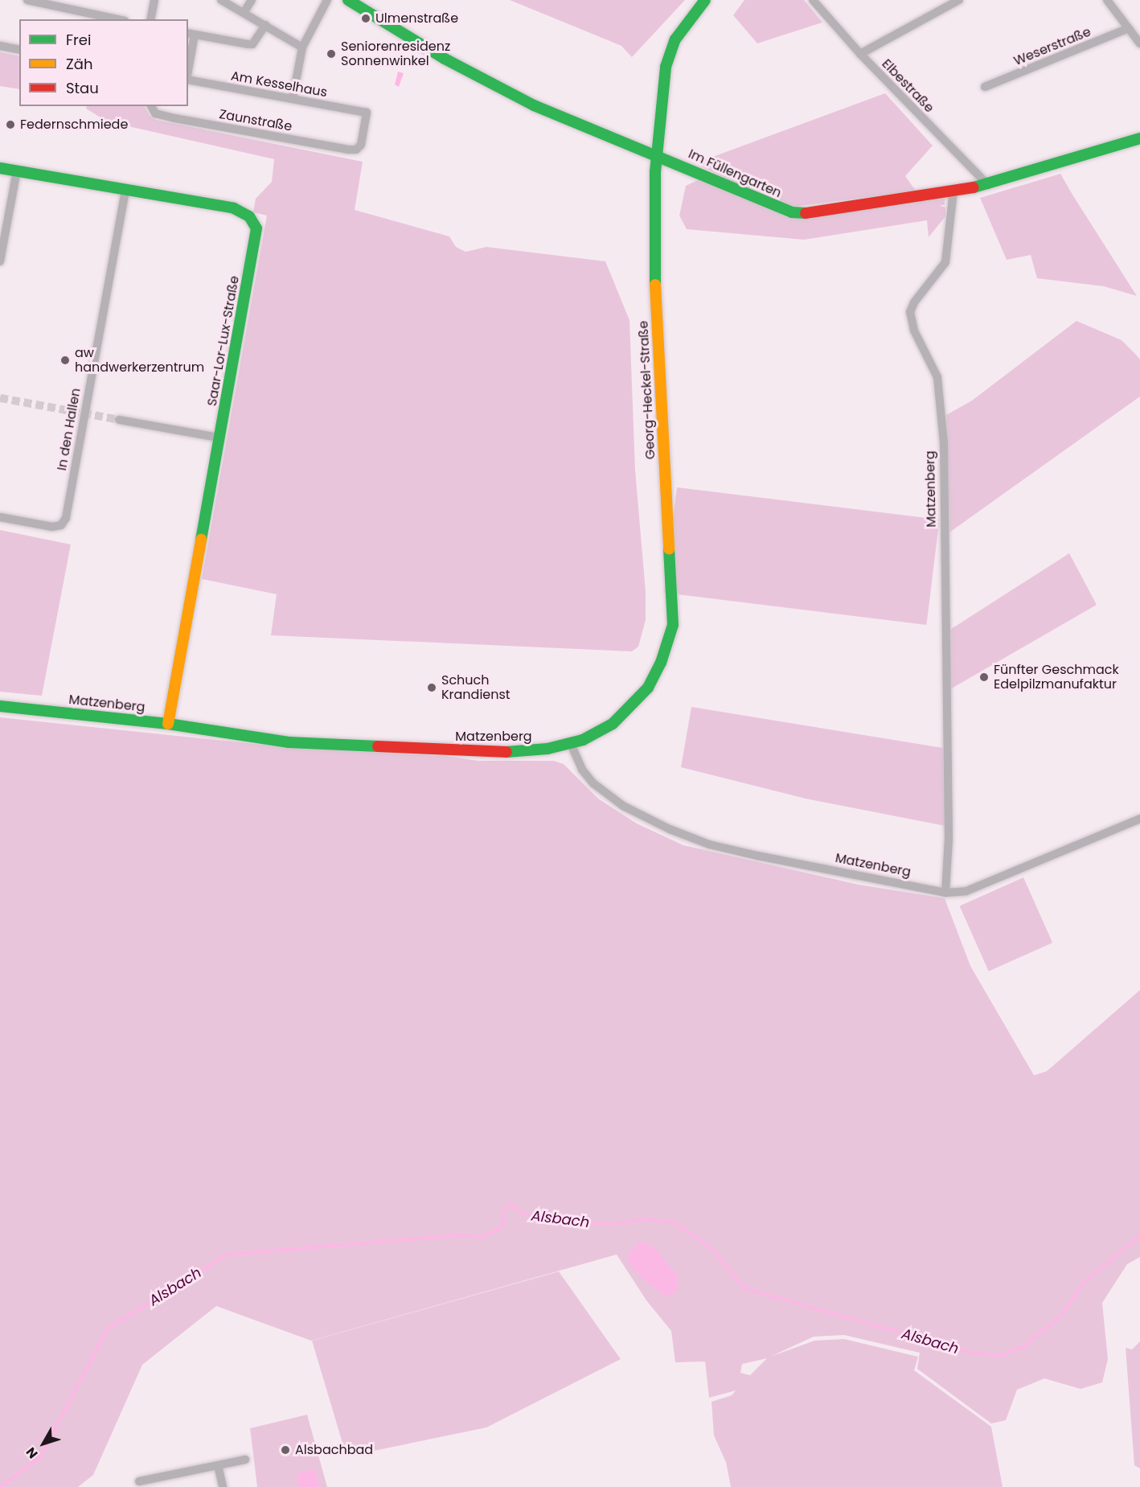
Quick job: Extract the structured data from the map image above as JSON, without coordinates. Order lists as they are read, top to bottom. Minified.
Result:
{"streets":{"street":["Weserstraße","Am Kesselhaus","Elbestraße","Zaunstraße","Im Füllengarten","Saar-Lor-Lux-Straße","Georg-Heckel-Straße","In den Hallen","Matzenberg"]},"crossings":[["Am Kesselhaus","Zaunstraße"],["Elbestraße","Im Füllengarten"],["Im Füllengarten","Georg-Heckel-Straße"],["Im Füllengarten","Matzenberg"],["Saar-Lor-Lux-Straße","In den Hallen"],["Saar-Lor-Lux-Straße","Matzenberg"],["Georg-Heckel-Straße","Matzenberg"]],"water":["Alsbach"],"places":["Ulmenstraße","Seniorenresidenz Sonnenwinkel","Federnschmiede","aw handwerkerzentrum","Fünfter Geschmack Edelpilzmanufaktur","Schuch Krandienst","Alsbachbad"],"legend":["Frei","Zäh","Stau"],"north":"bottom left"}
